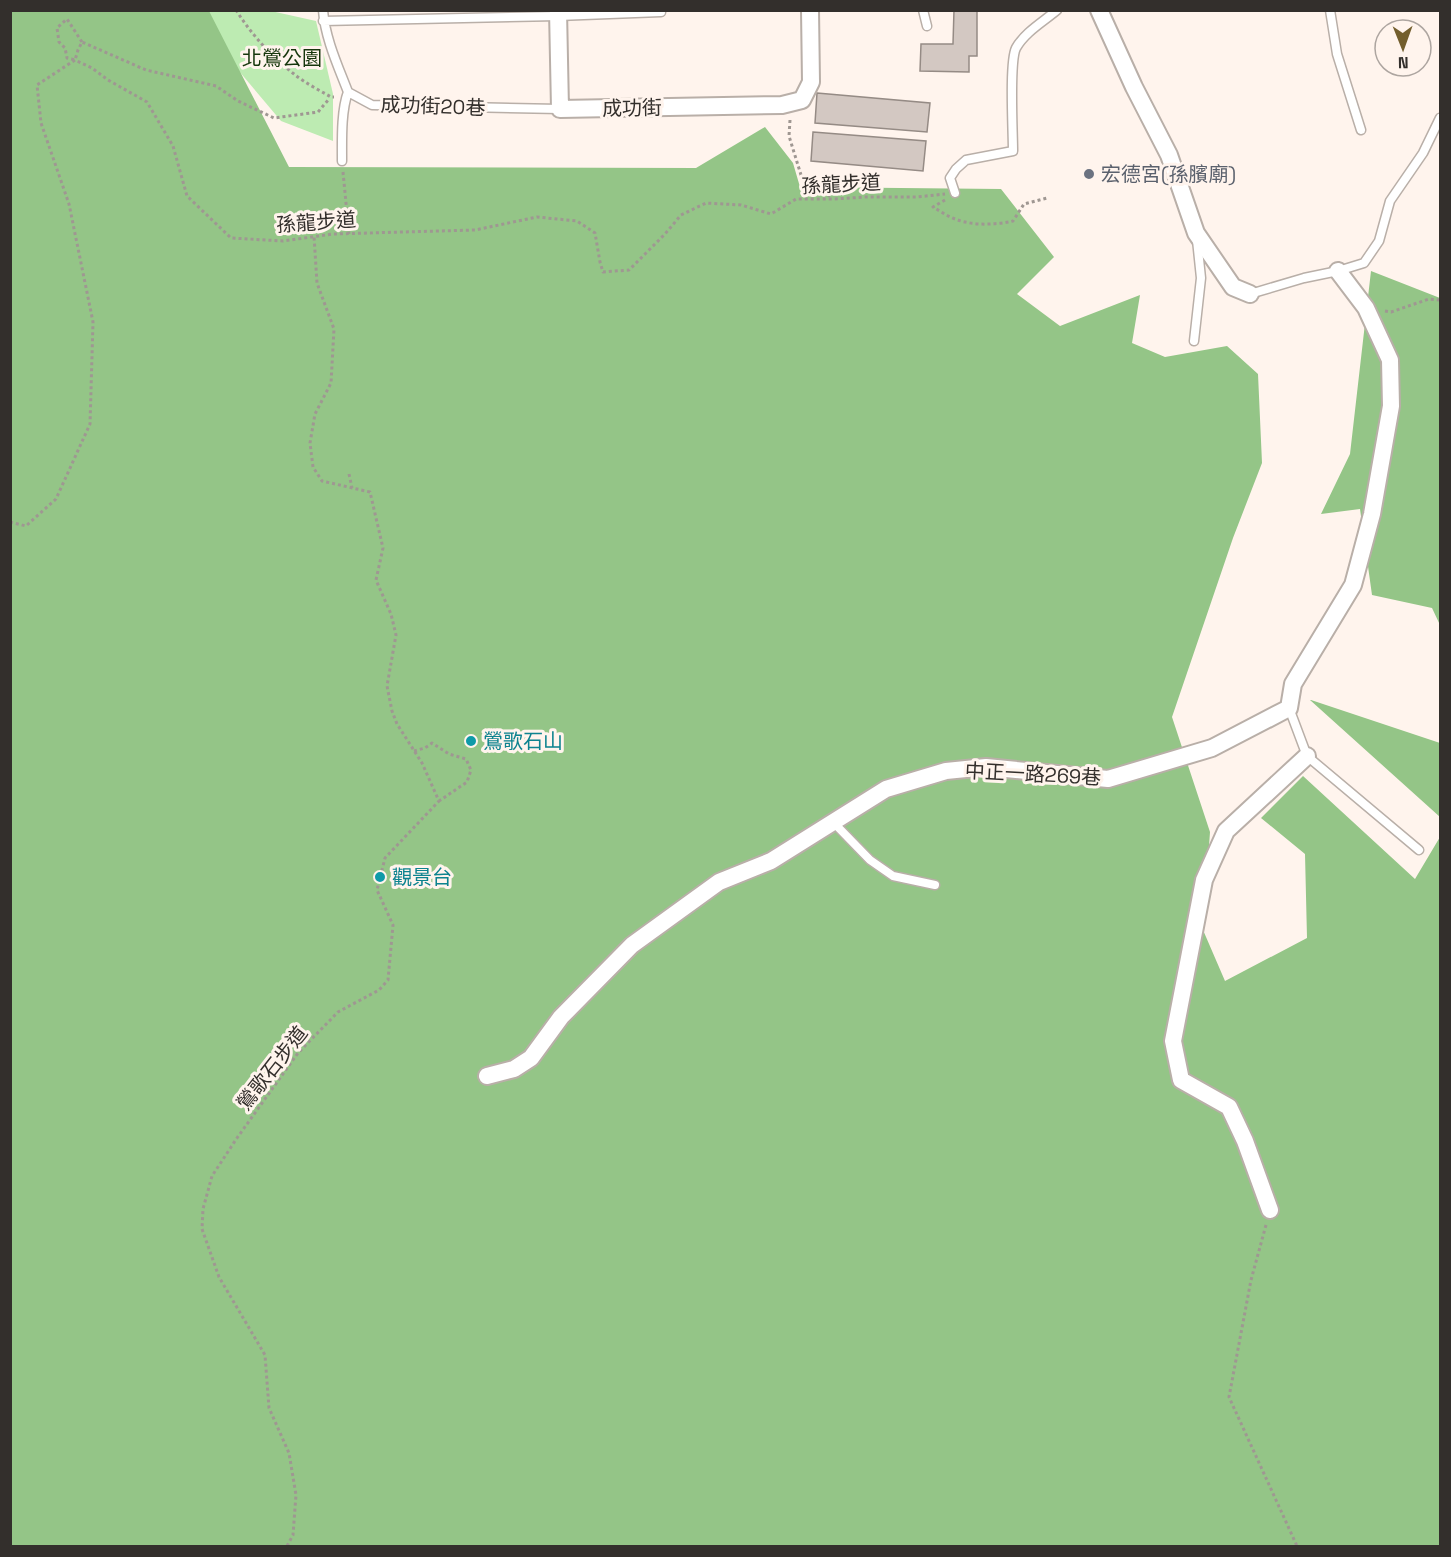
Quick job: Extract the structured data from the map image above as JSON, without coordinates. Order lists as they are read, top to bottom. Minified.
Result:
{"streets":{"street":["成功街","中正一路269巷"],"lane":["成功街20巷"],"path":["孫龍步道","鶯歌石步道"]},"crossings":[["成功街20巷","成功街"]],"parks":["北鶯公園"],"places":["宏德宮(孫臏廟)","鶯歌石山","觀景台"],"north":"bottom"}
